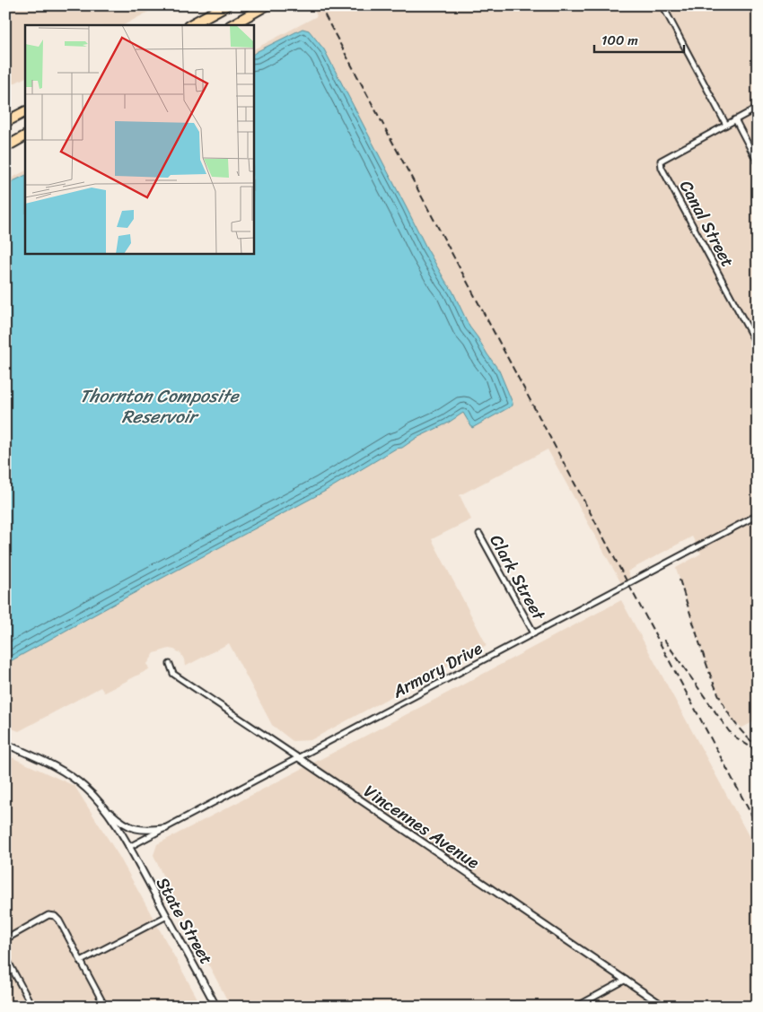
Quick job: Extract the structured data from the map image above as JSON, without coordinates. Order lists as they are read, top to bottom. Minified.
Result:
{"streets":{"street":["Canal Street","Clark Street","Armory Drive","Vincennes Avenue","State Street"]},"crossings":[["Clark Street","Armory Drive"],["Armory Drive","Vincennes Avenue"],["Armory Drive","State Street"]],"water":["Thornton Composite Reservoir"],"scale_bar":"100 m"}
